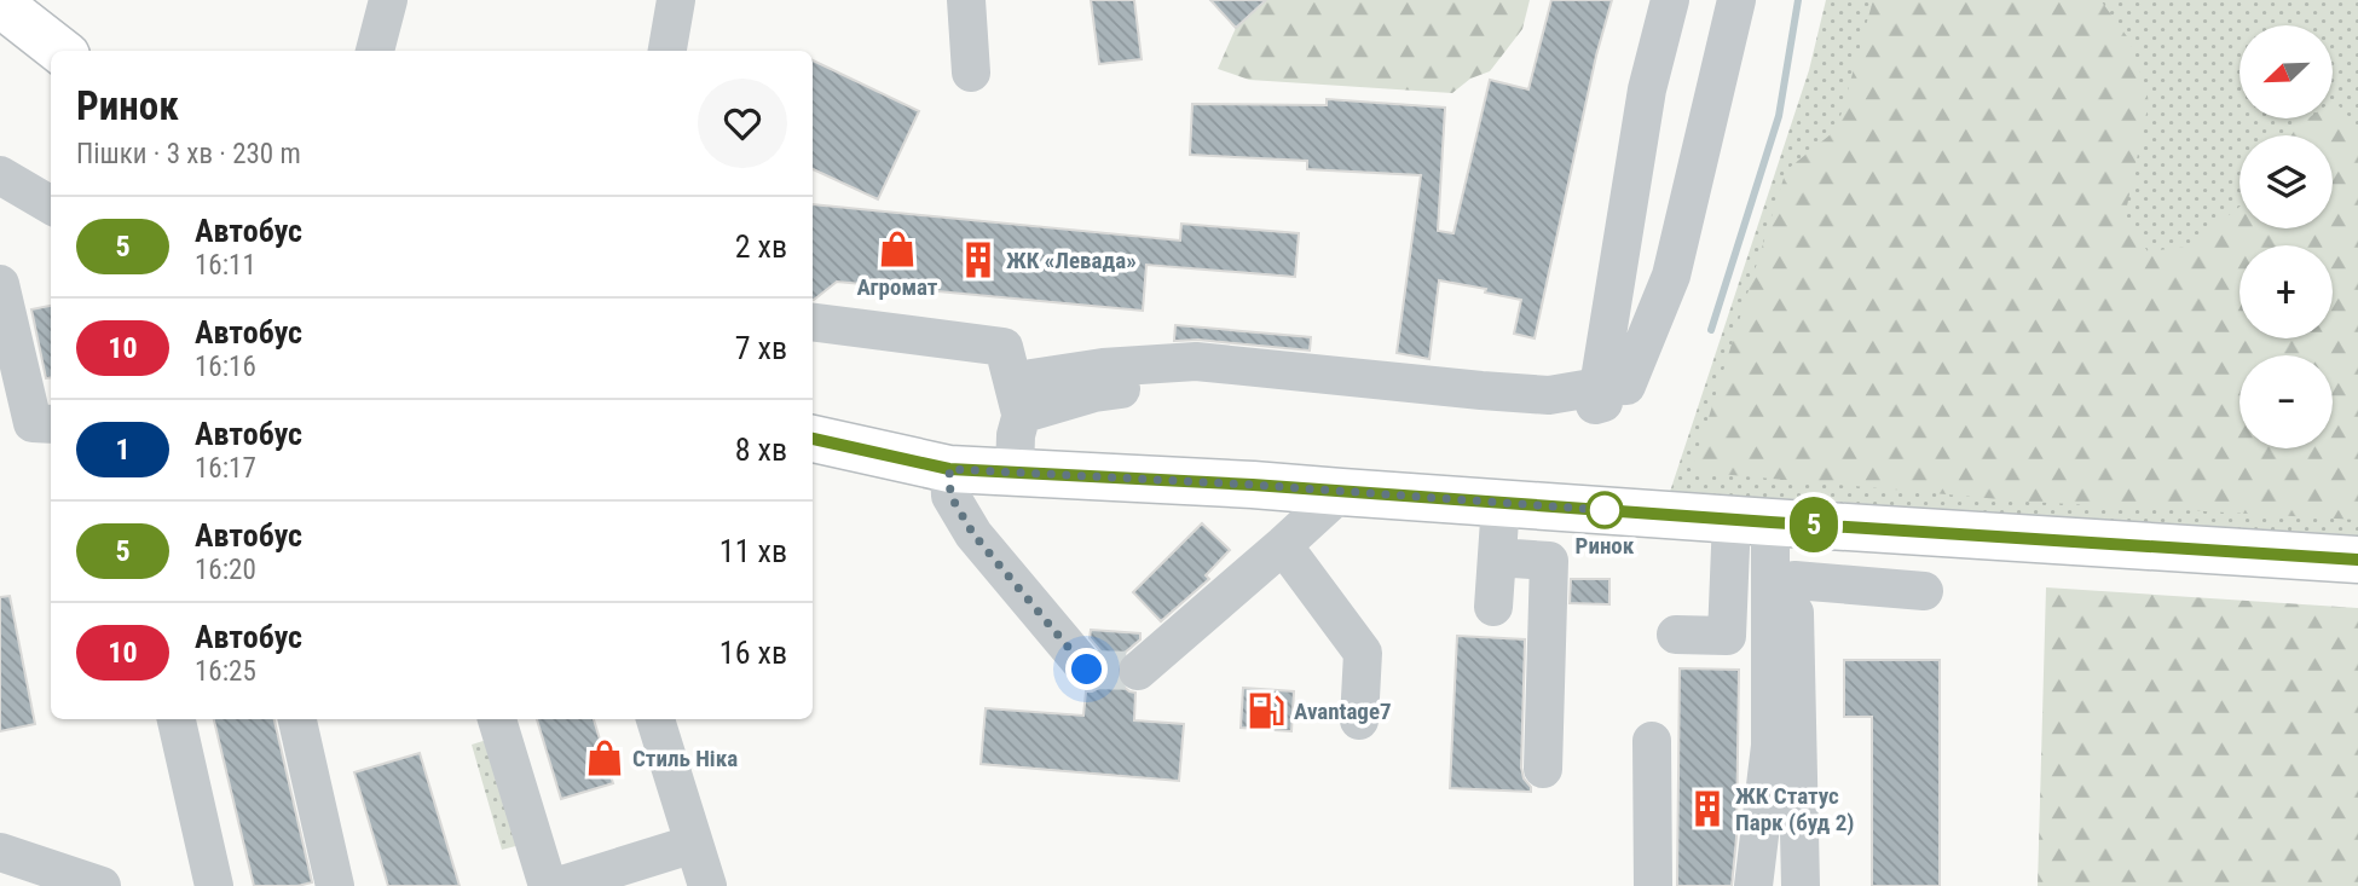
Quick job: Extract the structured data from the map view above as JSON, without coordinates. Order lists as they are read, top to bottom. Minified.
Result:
{"places":{"shop":["Агромат","Стиль Ніка"],"building":["ЖК «Левада»","ЖК Статус Парк (буд 2)"],"other":["Ринок"],"fuel station":["Avantage7"]},"lines":["bus line 5"],"north":"bottom left","page":{"on_map":"5","map_buttons":["+","−"],"heading":["Ринок","Пішки · 3 хв · 230 m"],"list":[{"mark":"5","name":"Автобус","note":"16:11","value":"2 хв"},{"mark":"10","name":"Автобус","note":"16:16","value":"7 хв"},{"mark":"1","name":"Автобус","note":"16:17","value":"8 хв"},{"mark":"5","name":"Автобус","note":"16:20","value":"11 хв"},{"mark":"10","name":"Автобус","note":"16:25","value":"16 хв"}]}}
